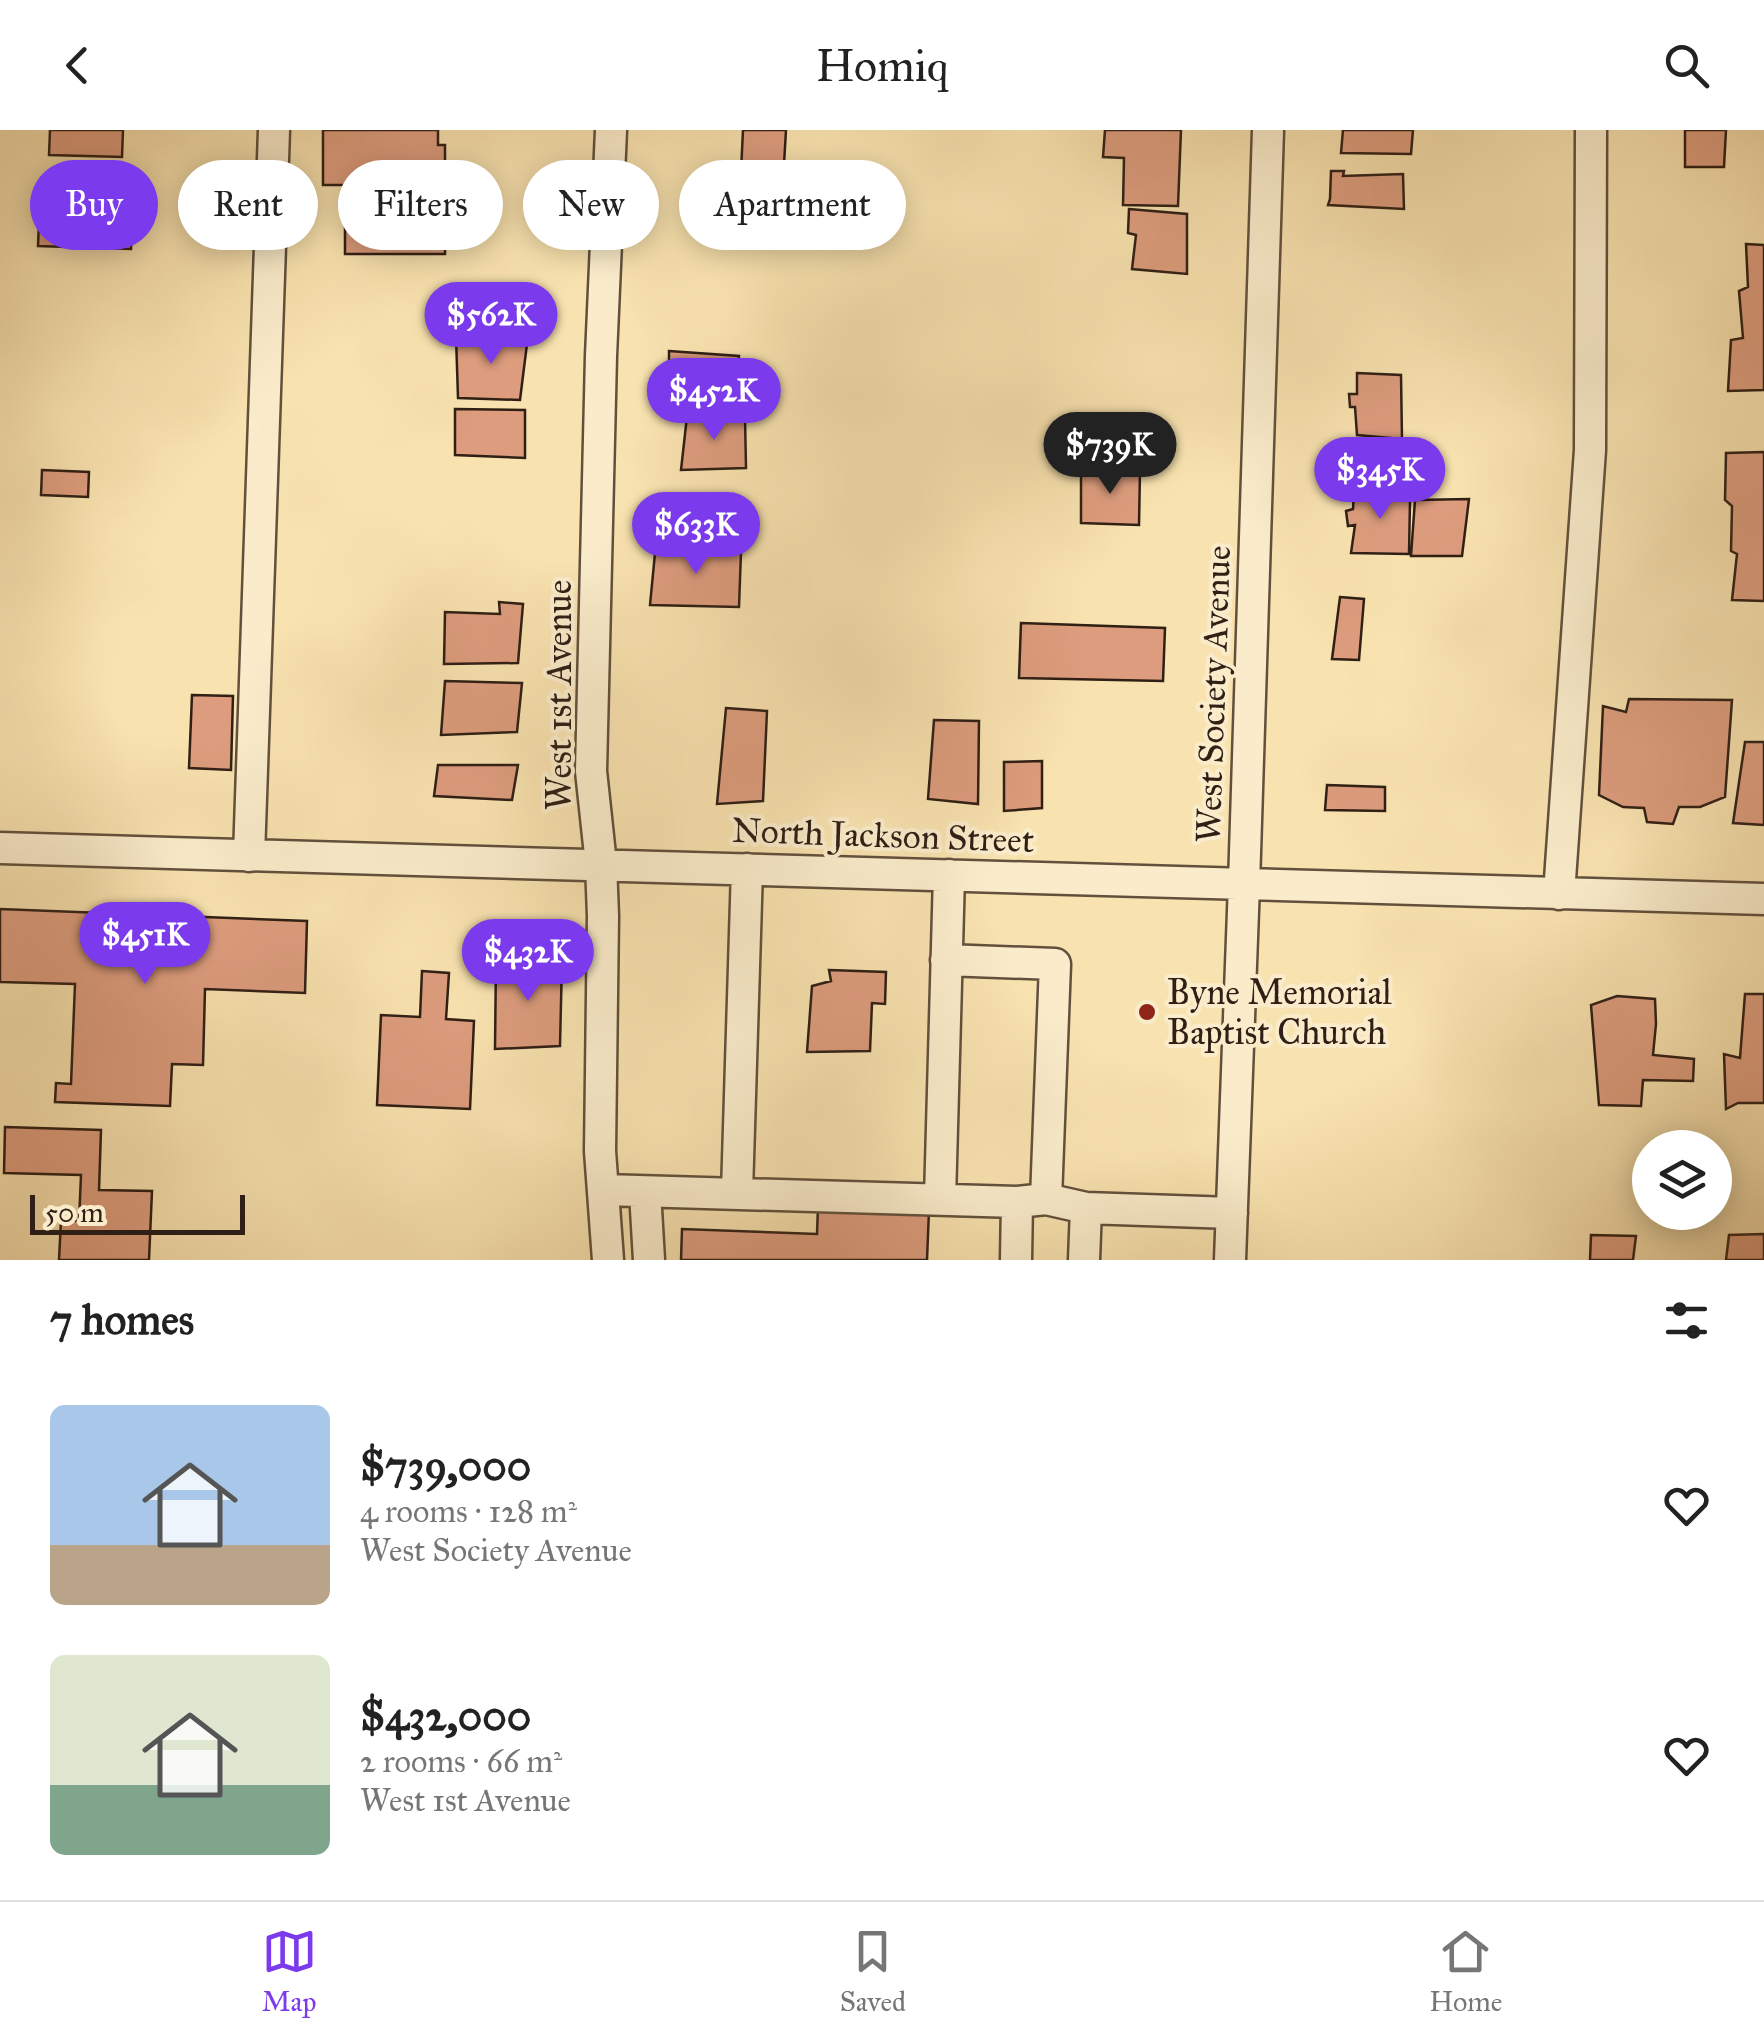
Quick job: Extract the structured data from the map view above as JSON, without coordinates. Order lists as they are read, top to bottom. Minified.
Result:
{"streets":{"street":["West Society Avenue","West 1st Avenue","North Jackson Street"]},"crossings":[["West Society Avenue","North Jackson Street"],["West 1st Avenue","North Jackson Street"]],"places":["Byne Memorial Baptist Church"],"scale_bar":"50 m","page":{"header":"Homiq","chip":["Buy","Rent","Filters","New","Apartment"],"price":["$562K","$452K","$739K","$345K","$633K","$451K","$432K"],"scale":"50 m","heading":"7 homes","list":[{"name":"$739,000","note":"4 rooms · 128 m² · West Society Avenue"},{"name":"$432,000","note":"2 rooms · 66 m² · West 1st Avenue"}],"tabs":["Map","Saved","Home"]}}
